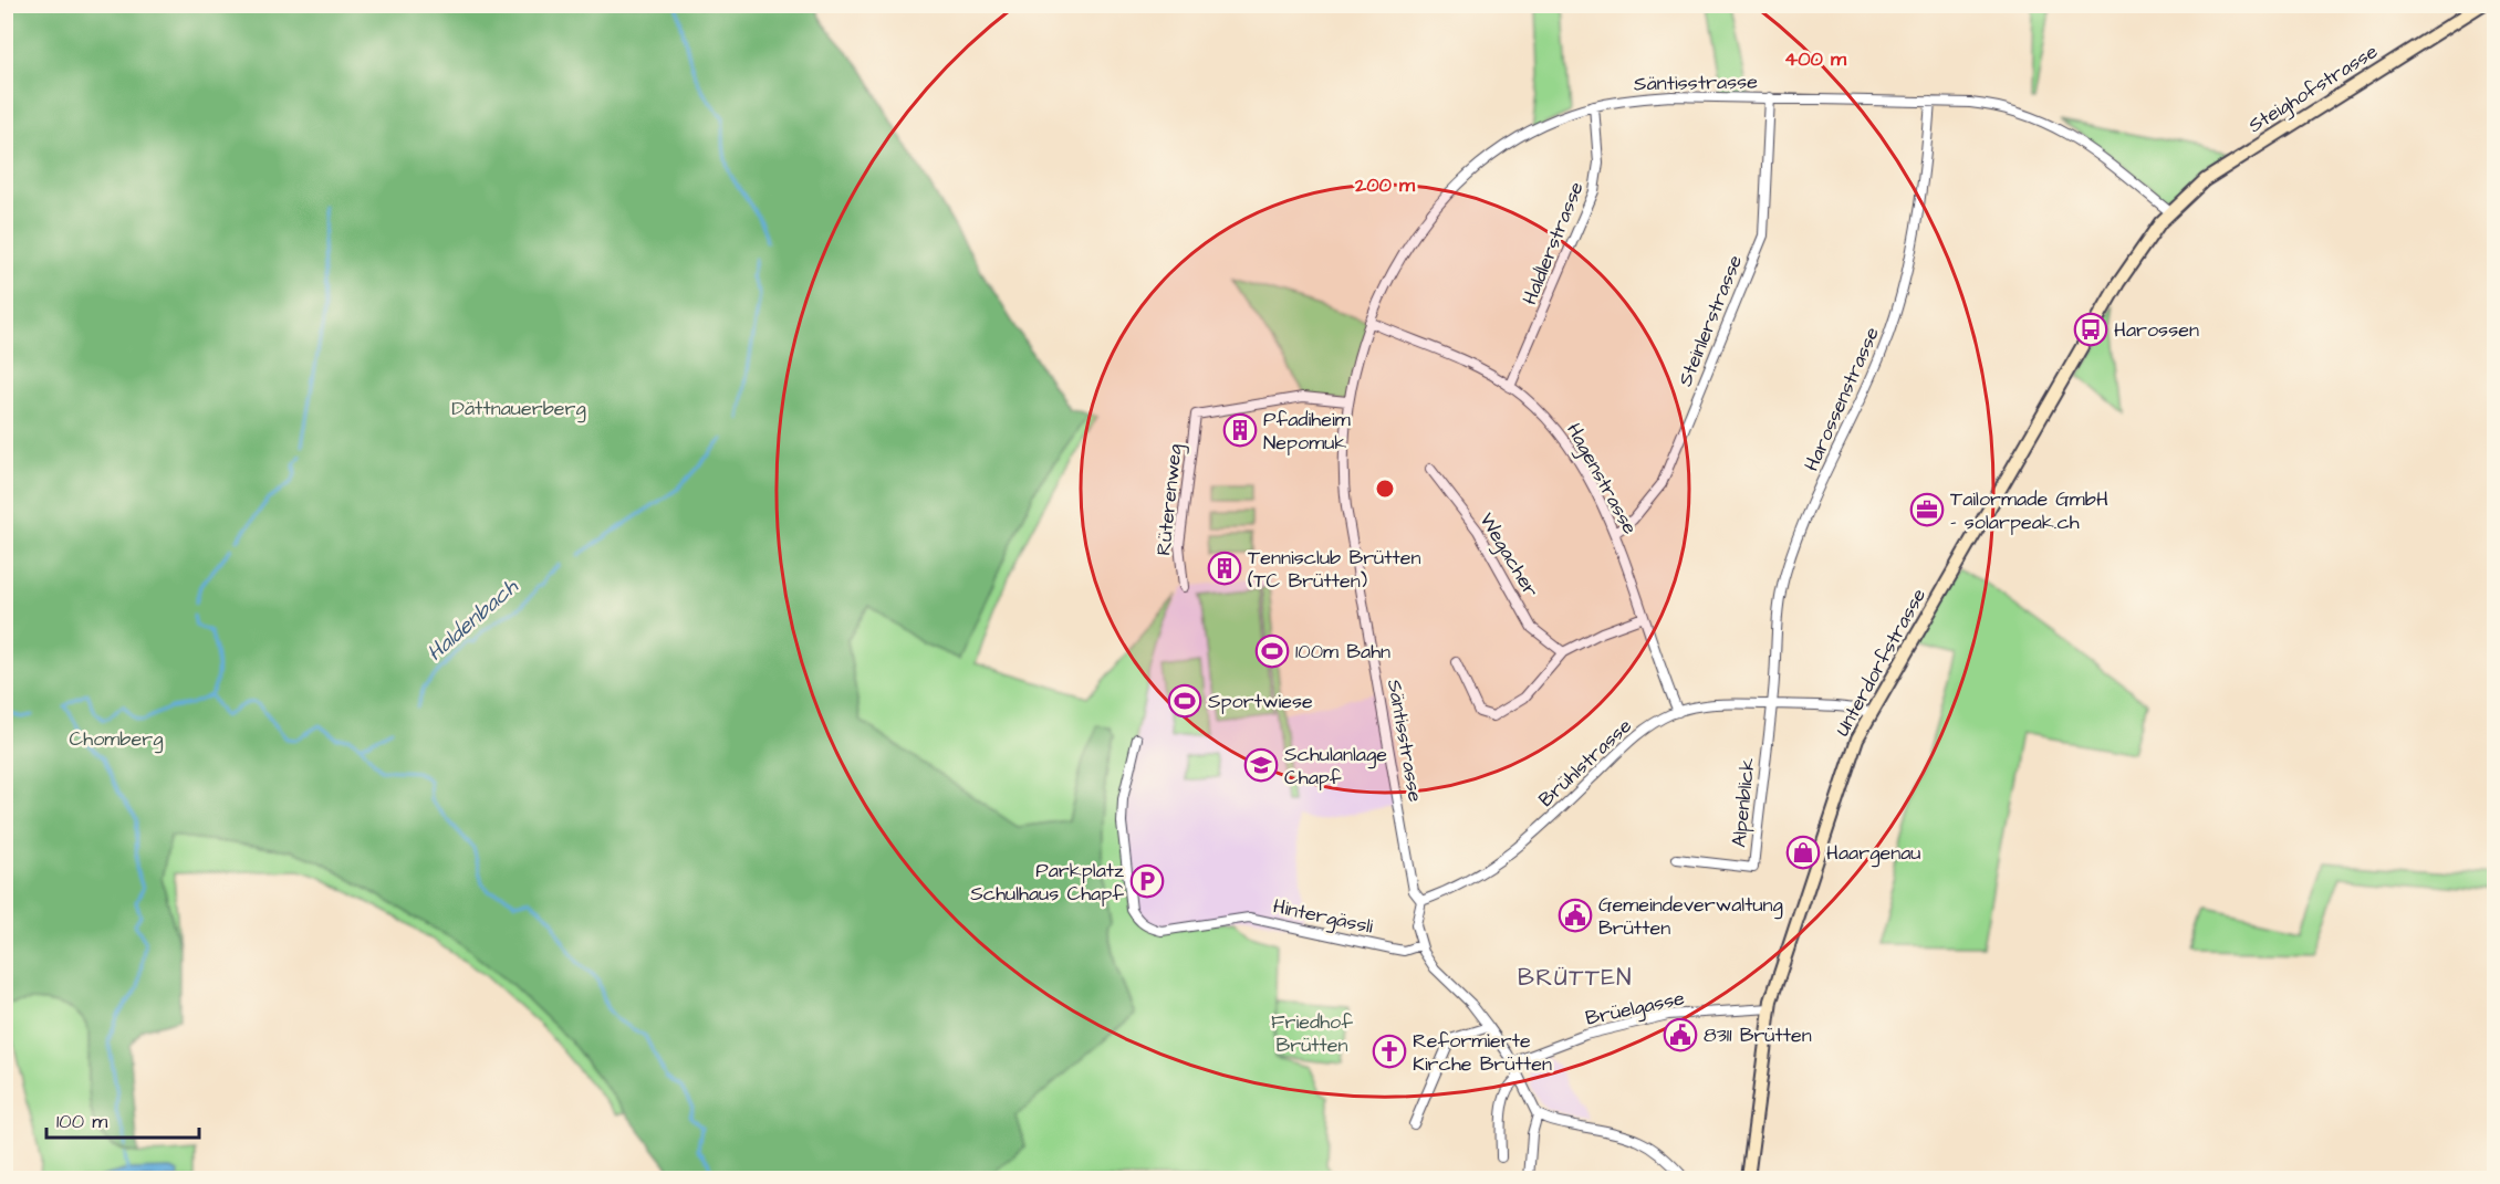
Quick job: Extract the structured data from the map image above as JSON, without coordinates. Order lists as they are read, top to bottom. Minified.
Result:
{"streets":{"street":["Säntisstrasse","Steighofstrasse","Haldlerstrasse","Steinlerstrasse","Harossenstrasse","Hagenstrasse","Rüterenweg","Wegacher","Unterdorfstrasse","Brühlstrasse","Alpenblick","Hintergässli","Brüelgasse"]},"crossings":[["Säntisstrasse","Steighofstrasse"],["Säntisstrasse","Haldlerstrasse"],["Säntisstrasse","Steinlerstrasse"],["Säntisstrasse","Harossenstrasse"],["Säntisstrasse","Hagenstrasse"],["Säntisstrasse","Rüterenweg"],["Säntisstrasse","Unterdorfstrasse"],["Säntisstrasse","Brühlstrasse"],["Säntisstrasse","Hintergässli"],["Steighofstrasse","Unterdorfstrasse"],["Haldlerstrasse","Hagenstrasse"],["Steinlerstrasse","Hagenstrasse"],["Harossenstrasse","Brühlstrasse"],["Harossenstrasse","Alpenblick"],["Hagenstrasse","Brühlstrasse"],["Unterdorfstrasse","Brühlstrasse"],["Unterdorfstrasse","Brüelgasse"],["Brühlstrasse","Alpenblick"]],"districts":["BRÜTTEN"],"water":["Haldenbach"],"parks":["Dättnauerberg","Chomberg","Friedhof Brütten"],"places":{"bus stop":["Harossen"],"building":["Pfadiheim Nepomuk","Tennisclub Brütten (TC Brütten)"],"office":["Tailormade GmbH - solarpeak.ch"],"sports":["100m Bahn","Sportwiese"],"school or university":["Schulanlage Chapf"],"shop":["Haargenau"],"parking":["Parkplatz Schulhaus Chapf"],"public building":["Gemeindeverwaltung Brütten","8311 Brütten"],"church":["Reformierte Kirche Brütten"]},"scale_bar":"100 m","rings":["400 m","200 m"]}
